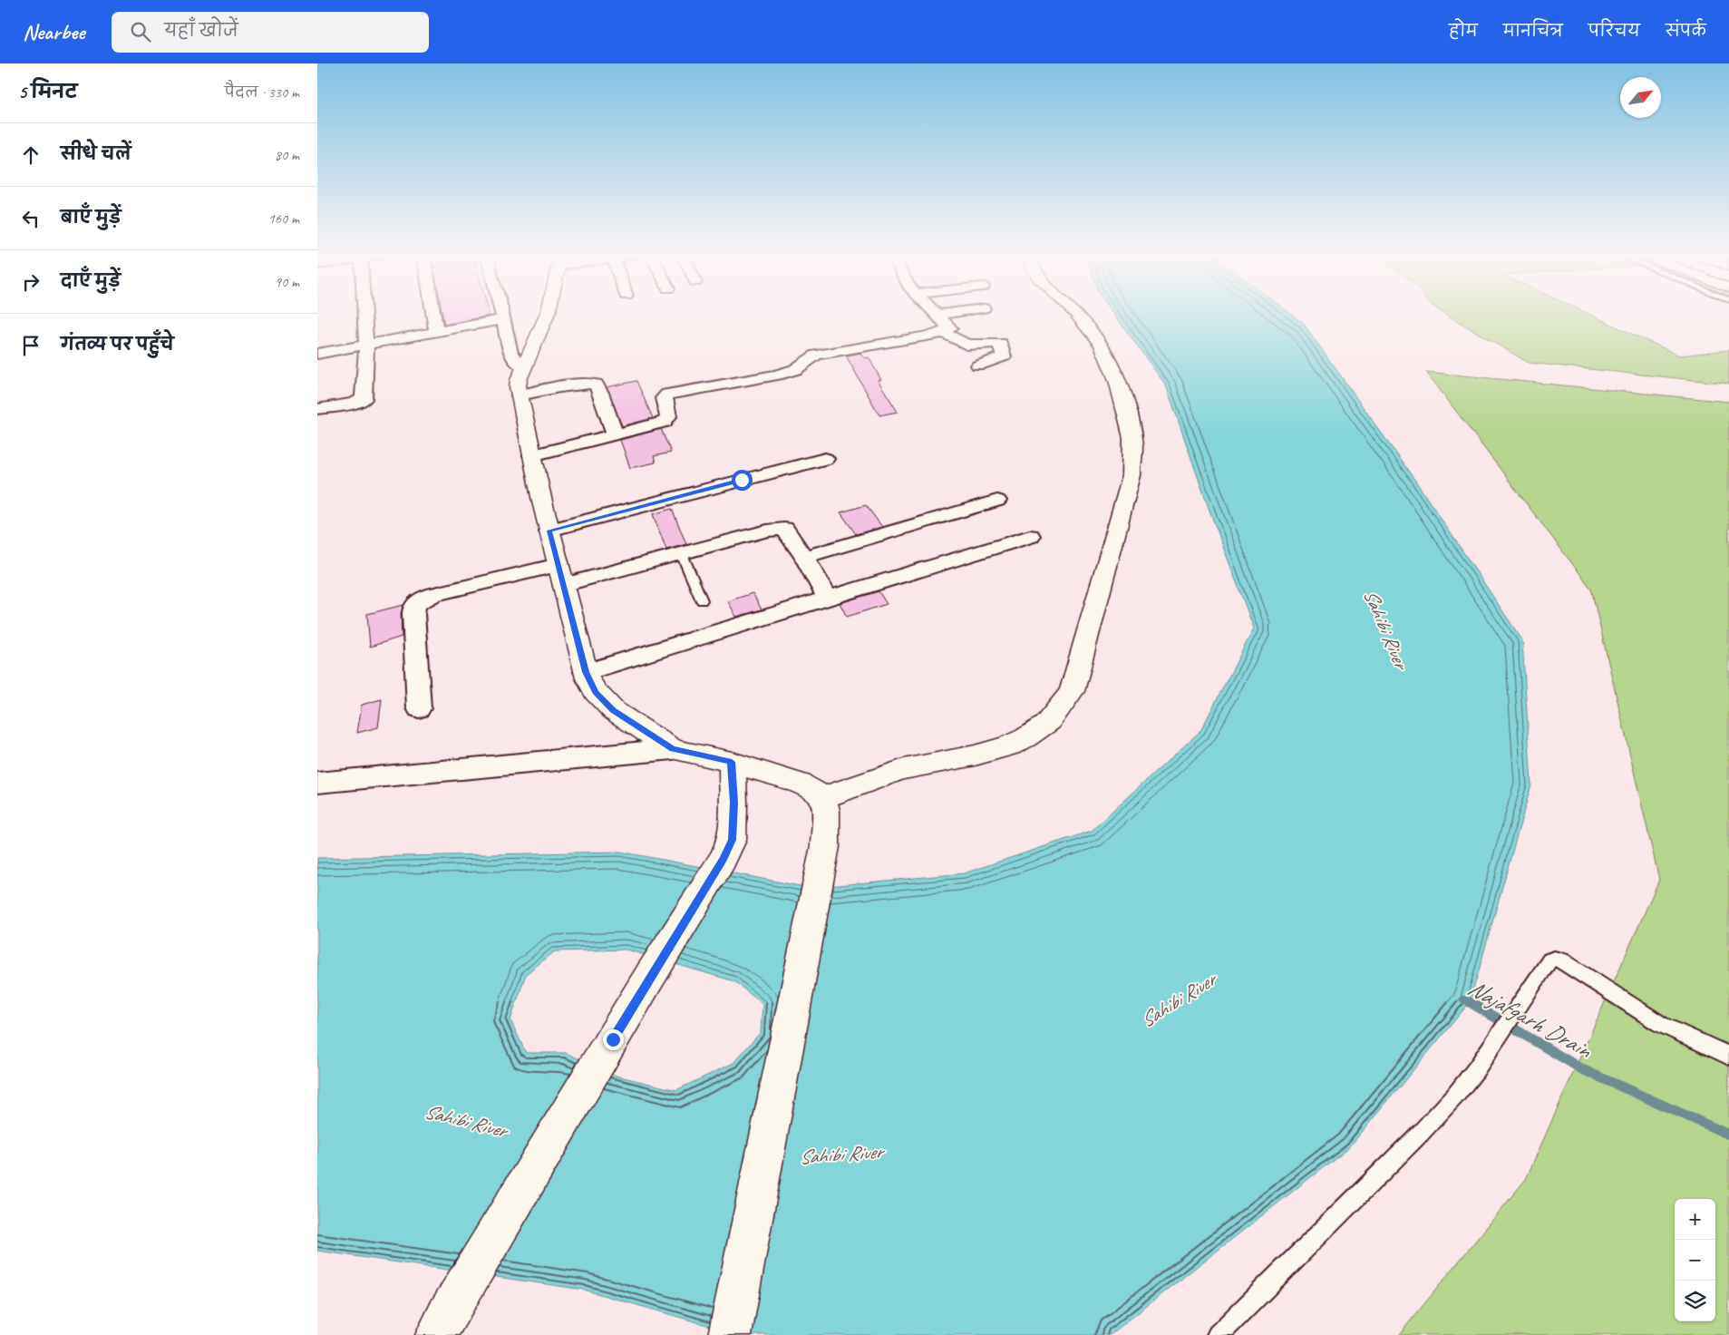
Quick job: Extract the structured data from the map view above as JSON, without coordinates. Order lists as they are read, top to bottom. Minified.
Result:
{"water":["Sahibi River","Najafgarh Drain"],"north":"top right","page":{"header":"Nearbee","search":"यहाँ खोजें","nav":["होम","मानचित्र","परिचय","संपर्क"],"heading":["5 मिनट","पैदल · 330 m"],"list":[["सीधे चलें","80 m"],["बाएँ मुड़ें","160 m"],["दाएँ मुड़ें","90 m"],"गंतव्य पर पहुँचे"],"map_buttons":["+","−"]}}
